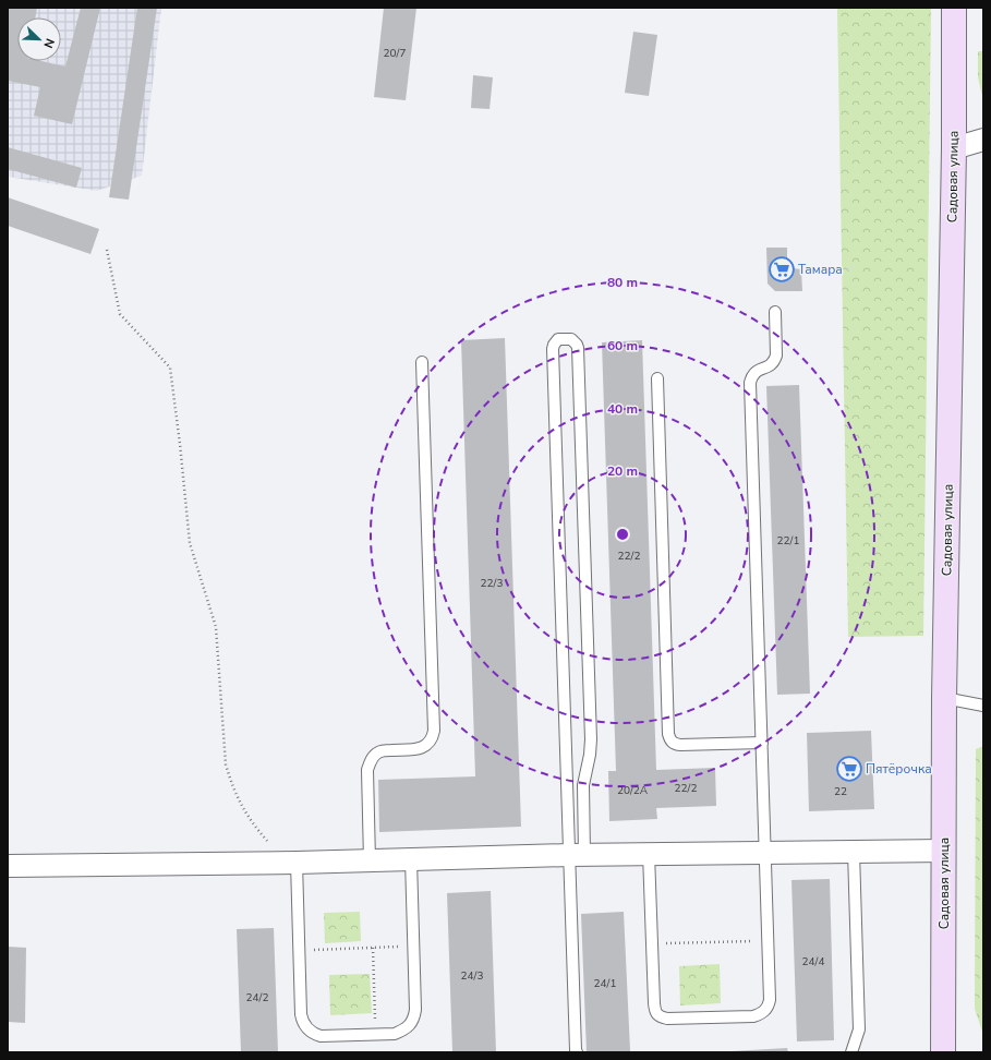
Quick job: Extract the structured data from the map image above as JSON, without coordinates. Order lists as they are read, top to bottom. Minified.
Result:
{"streets":{"main road":["Садовая улица"]},"places":{"supermarket":["Тамара","Пятёрочка"]},"house_numbers":["20/7","22/1","22/2","22/3","22/2","20/2А","22","24/4","24/3","24/1","24/2"],"north":"bottom right","rings":["80 m","60 m","40 m","20 m"]}
